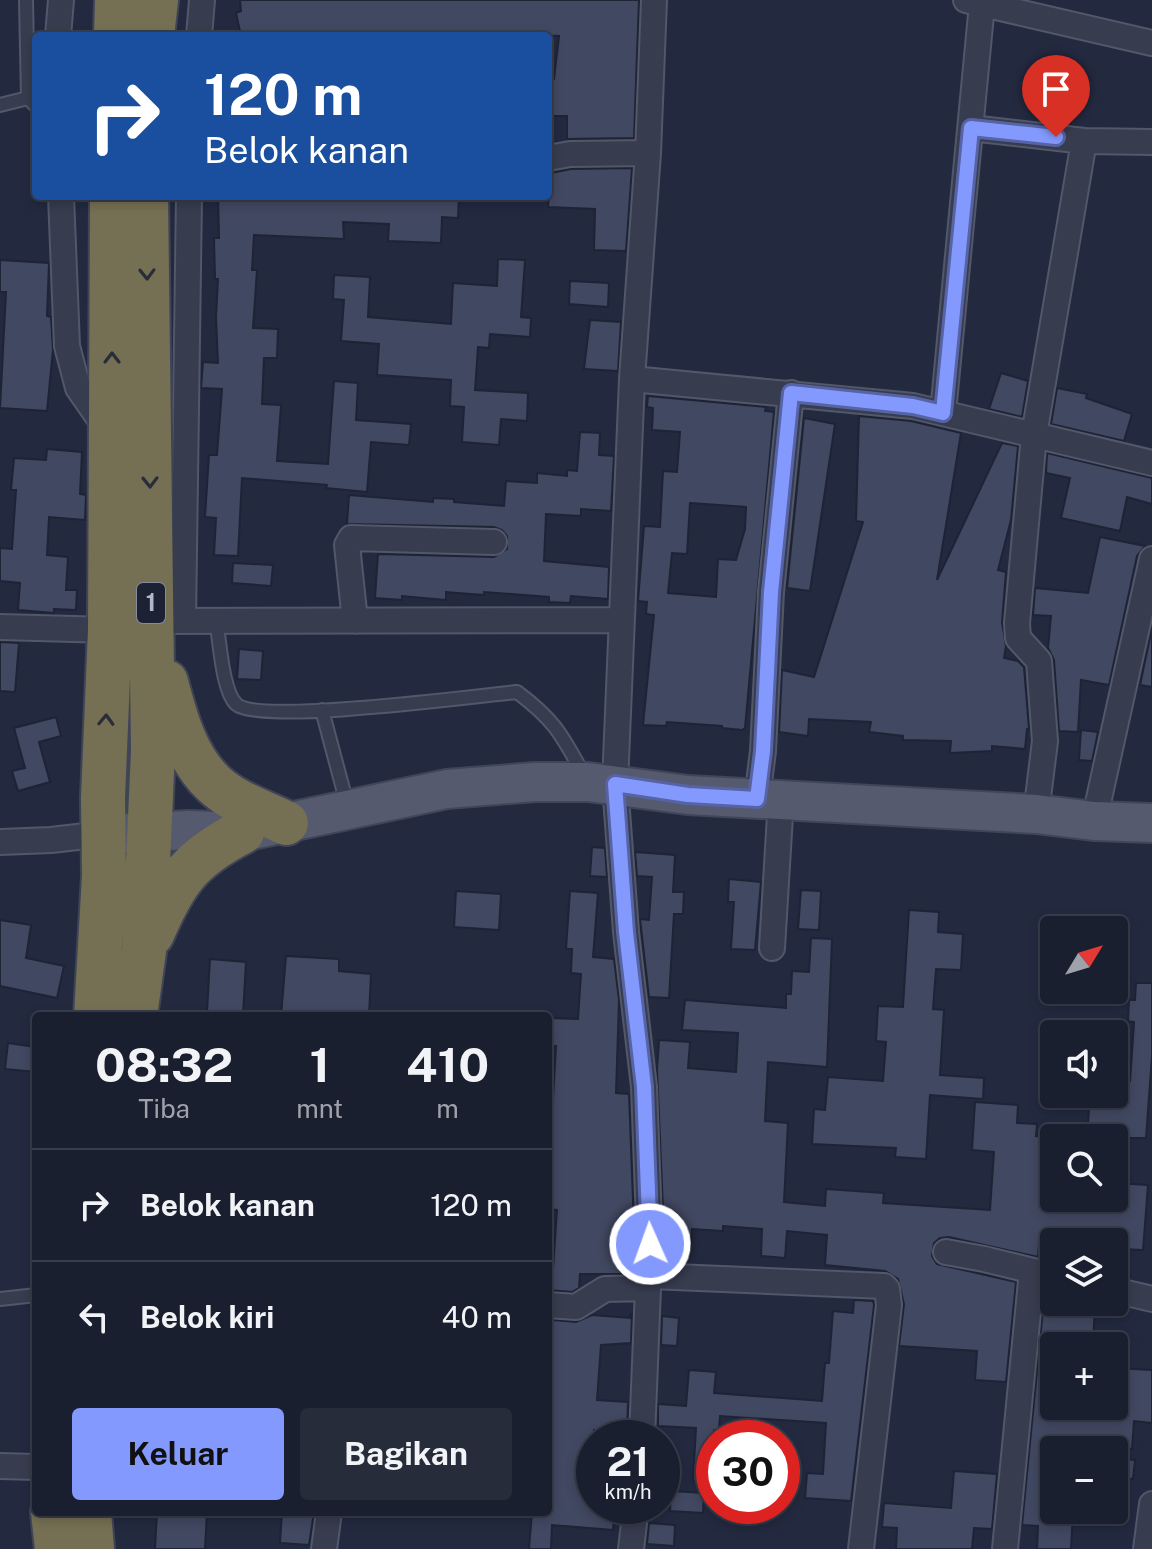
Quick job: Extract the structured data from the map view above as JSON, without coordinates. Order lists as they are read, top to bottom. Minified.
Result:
{"streets":{"highway":["1"]},"north":"top right","page":{"turn":["120 m","Belok kanan"],"map_buttons":["+","−"],"eta":["08:32","Tiba","1","mnt","410","m"],"list":[{"name":"Belok kanan","value":"120 m"},{"name":"Belok kiri","value":"40 m"}],"buttons":["Keluar","Bagikan"],"speed":"21 km/h","limit":"30"}}
